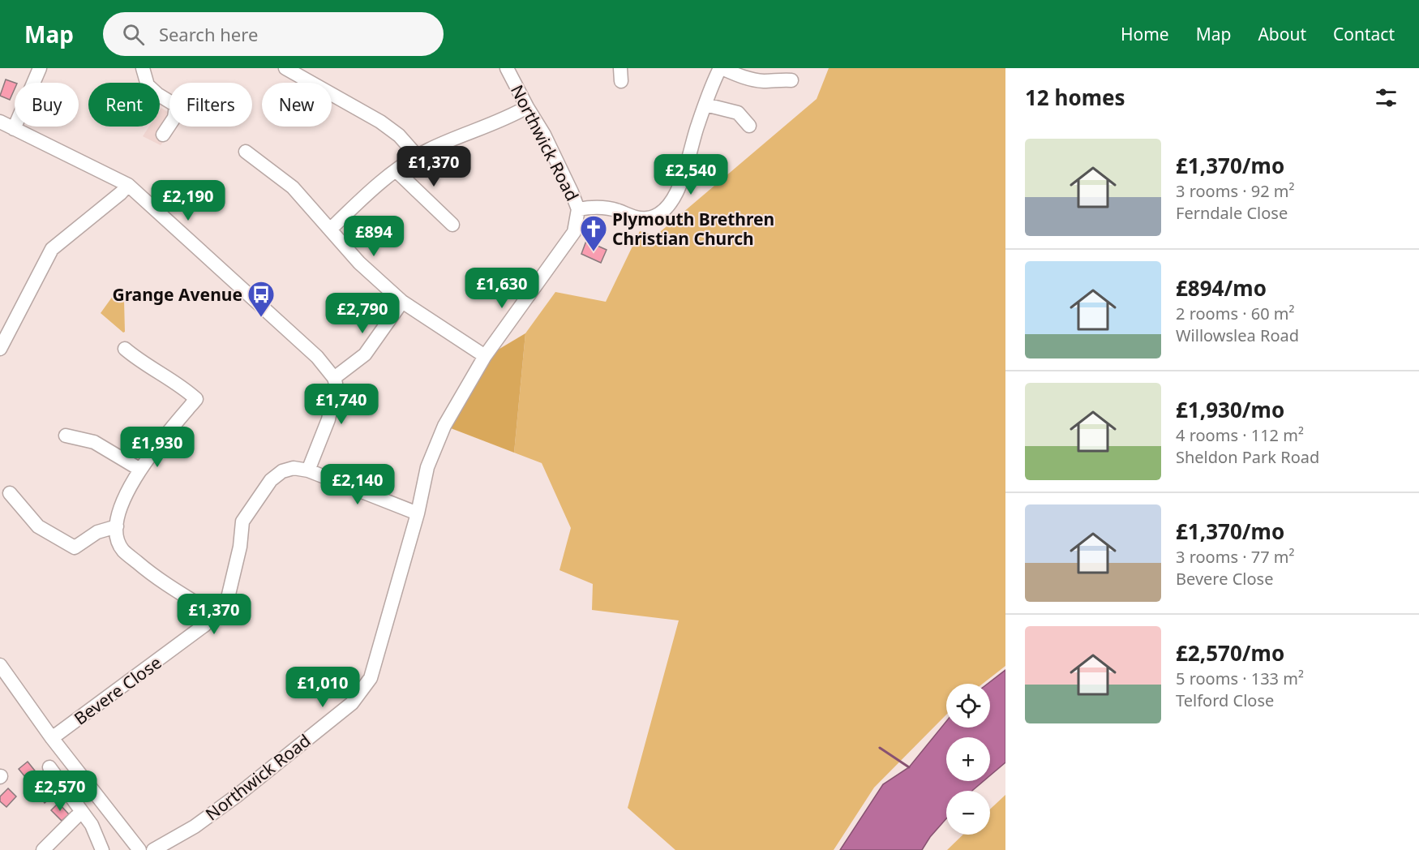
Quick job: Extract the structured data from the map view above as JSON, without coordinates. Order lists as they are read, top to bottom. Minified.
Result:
{"streets":{"street":["Northwick Road","Bevere Close"]},"crossings":[["Northwick Road","Bevere Close"]],"places":{"church":["Plymouth Brethren Christian Church"],"bus stop":["Grange Avenue"]},"page":{"header":"Map","search":"Search here","nav":["Home","Map","About","Contact"],"heading":"12 homes","chip":["Buy","Rent","Filters","New"],"list":[{"name":"£1,370/mo","note":"3 rooms · 92 m² · Ferndale Close"},{"name":"£894/mo","note":"2 rooms · 60 m² · Willowslea Road"},{"name":"£1,930/mo","note":"4 rooms · 112 m² · Sheldon Park Road"},{"name":"£1,370/mo","note":"3 rooms · 77 m² · Bevere Close"},{"name":"£2,570/mo","note":"5 rooms · 133 m² · Telford Close"}],"price":["£1,370","£2,540","£2,190","£894","£1,630","£2,790","£1,740","£1,930","£2,140","£1,370","£1,010","£2,570"],"map_buttons":["+","−"]}}
